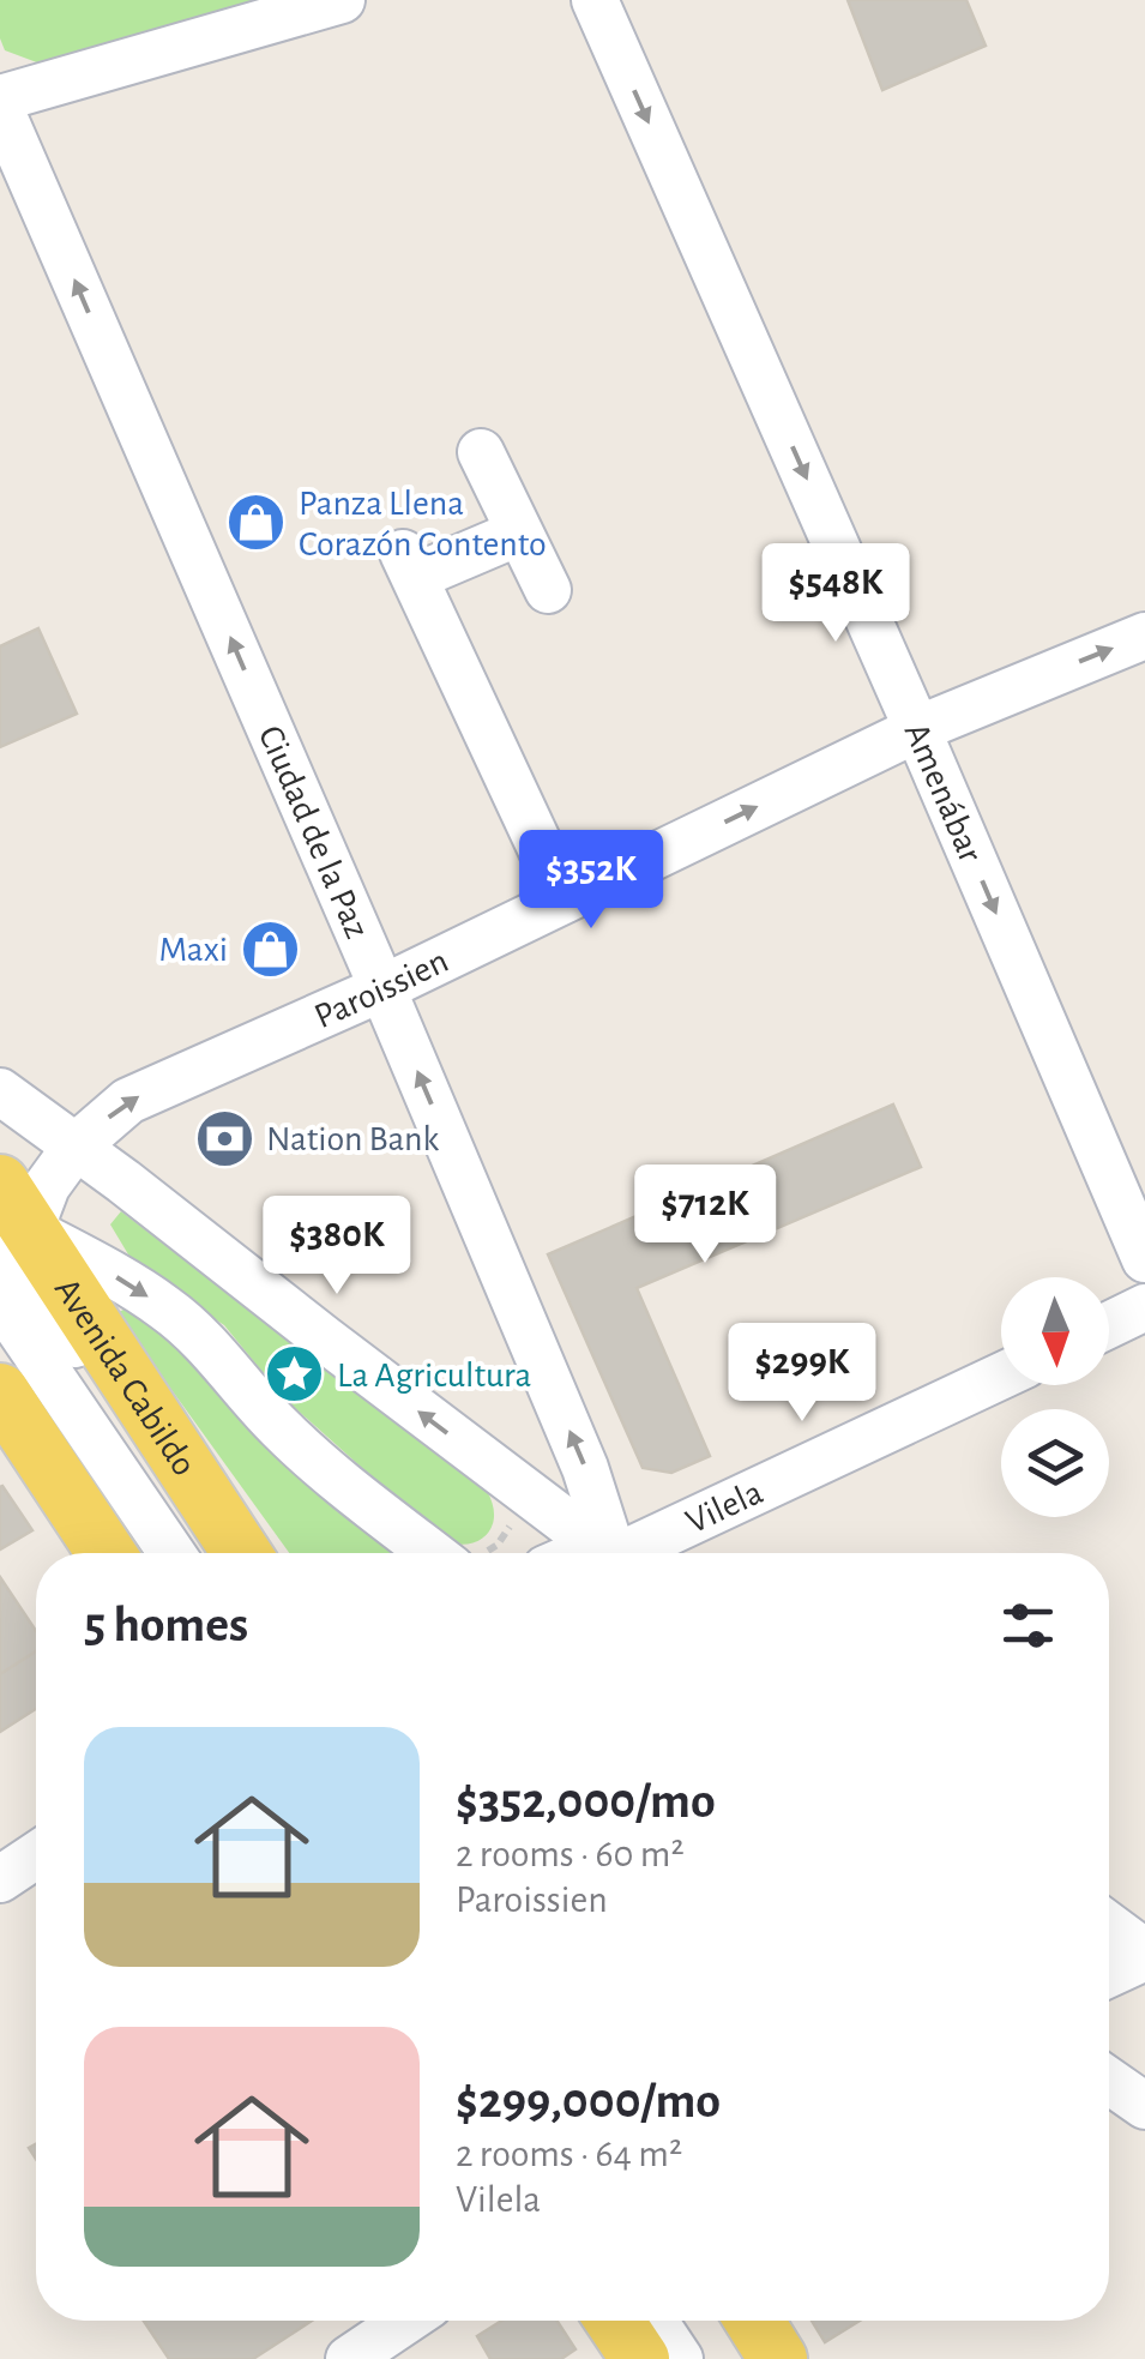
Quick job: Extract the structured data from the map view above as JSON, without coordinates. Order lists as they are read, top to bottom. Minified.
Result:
{"streets":{"main road":["Avenida Cabildo"],"street":["Amenábar","Ciudad de la Paz","Paroissien","Vilela"]},"crossings":[["Amenábar","Paroissien"],["Ciudad de la Paz","Paroissien"],["Paroissien","Avenida Cabildo"]],"one_way":["Amenábar","Ciudad de la Paz","Paroissien"],"places":{"shop":["Panza Llena Corazón Contento","Maxi"],"bank":["Nation Bank"],"place":["La Agricultura"]},"north":"bottom","page":{"price":["$548K","$352K","$712K","$380K","$299K"],"heading":"5 homes","list":[{"name":"$352,000/mo","note":"2 rooms · 60 m² · Paroissien"},{"name":"$299,000/mo","note":"2 rooms · 64 m² · Vilela"}]}}
